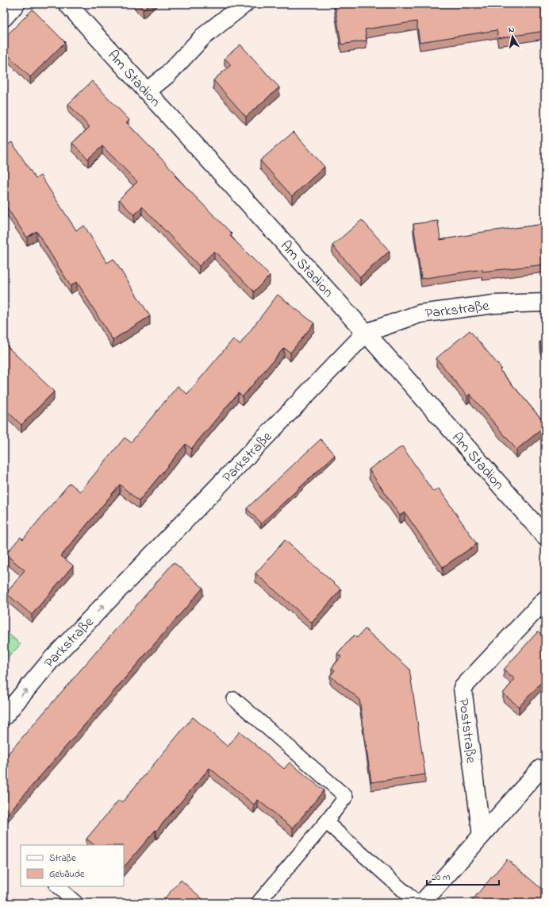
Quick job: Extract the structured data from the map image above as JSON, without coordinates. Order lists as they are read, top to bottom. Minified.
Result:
{"streets":{"street":["Am Stadion","Parkstraße","Poststraße"]},"crossings":[["Am Stadion","Parkstraße"]],"one_way":["Parkstraße"],"legend":["Straße","Gebäude"],"scale_bar":"20 m","north":"top"}
